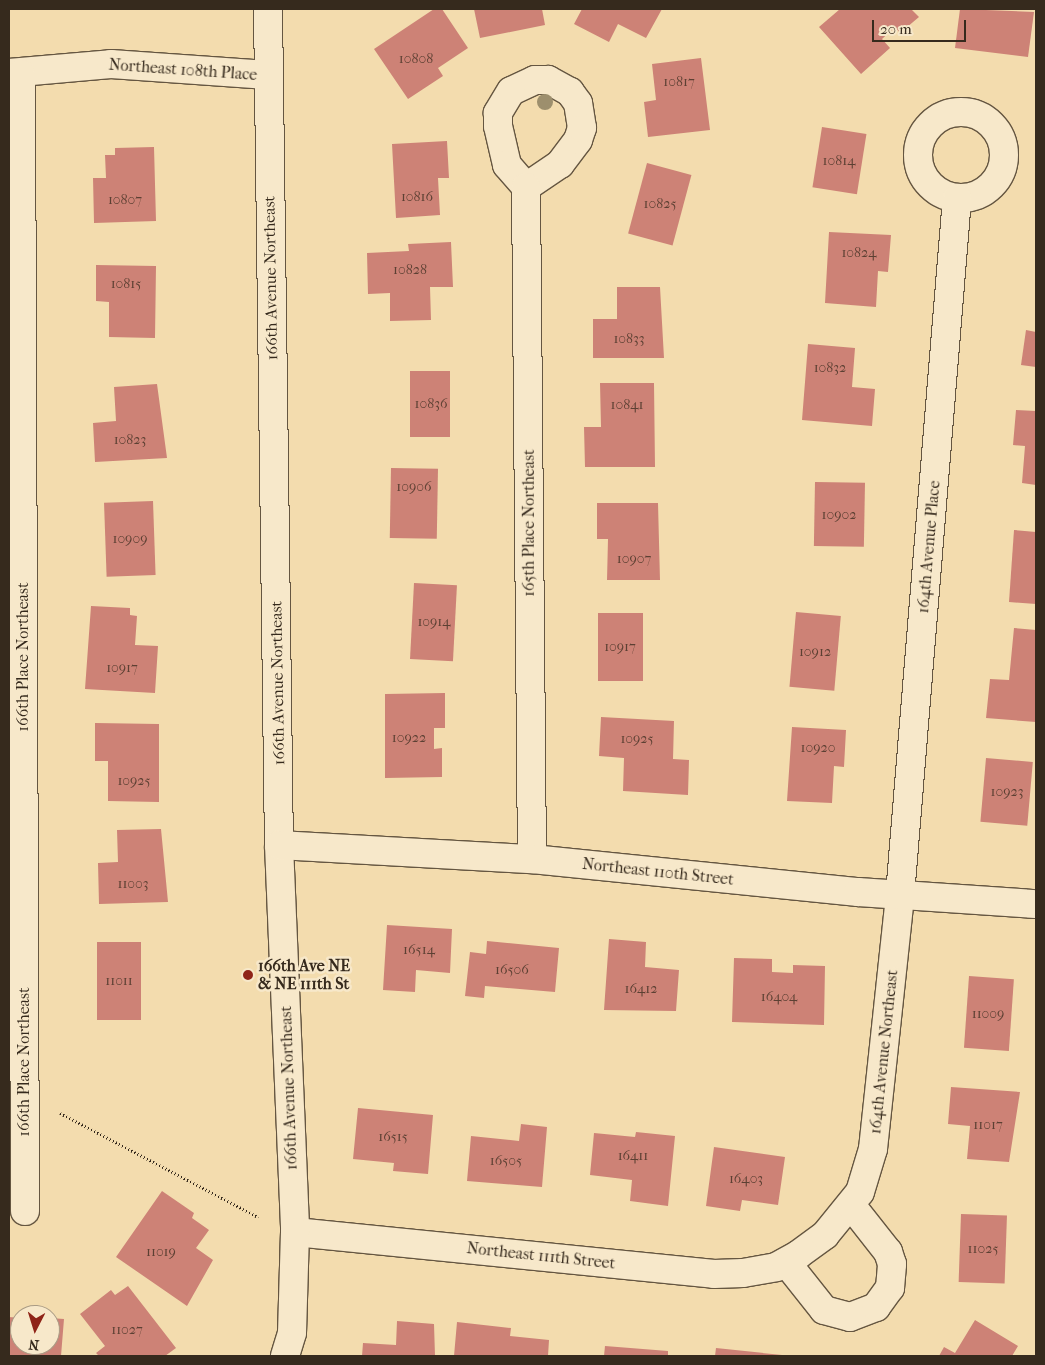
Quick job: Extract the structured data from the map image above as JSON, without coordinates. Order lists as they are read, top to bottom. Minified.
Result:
{"streets":{"street":["Northeast 108th Place","166th Avenue Northeast","165th Place Northeast","164th Avenue Place","166th Place Northeast","Northeast 110th Street","164th Avenue Northeast","Northeast 111th Street"]},"crossings":[["Northeast 108th Place","166th Avenue Northeast"],["Northeast 108th Place","166th Place Northeast"],["166th Avenue Northeast","Northeast 110th Street"],["166th Avenue Northeast","Northeast 111th Street"],["165th Place Northeast","Northeast 110th Street"],["164th Avenue Place","Northeast 110th Street"],["164th Avenue Place","164th Avenue Northeast"],["Northeast 110th Street","164th Avenue Northeast"],["164th Avenue Northeast","Northeast 111th Street"]],"places":["166th Ave NE & NE 111th St"],"house_numbers":["10808","10817","10814","10816","10807","10825","10824","10828","10815","10833","10832","10836","10841","10823","10906","10902","10909","10907","10914","10917","10912","10917","10922","10925","10920","10925","10923","11003","16514","16506","11011","16412","16404","11009","11017","16515","16411","16505","16403","11025","11019","11027"],"scale_bar":"20 m","north":"bottom"}
